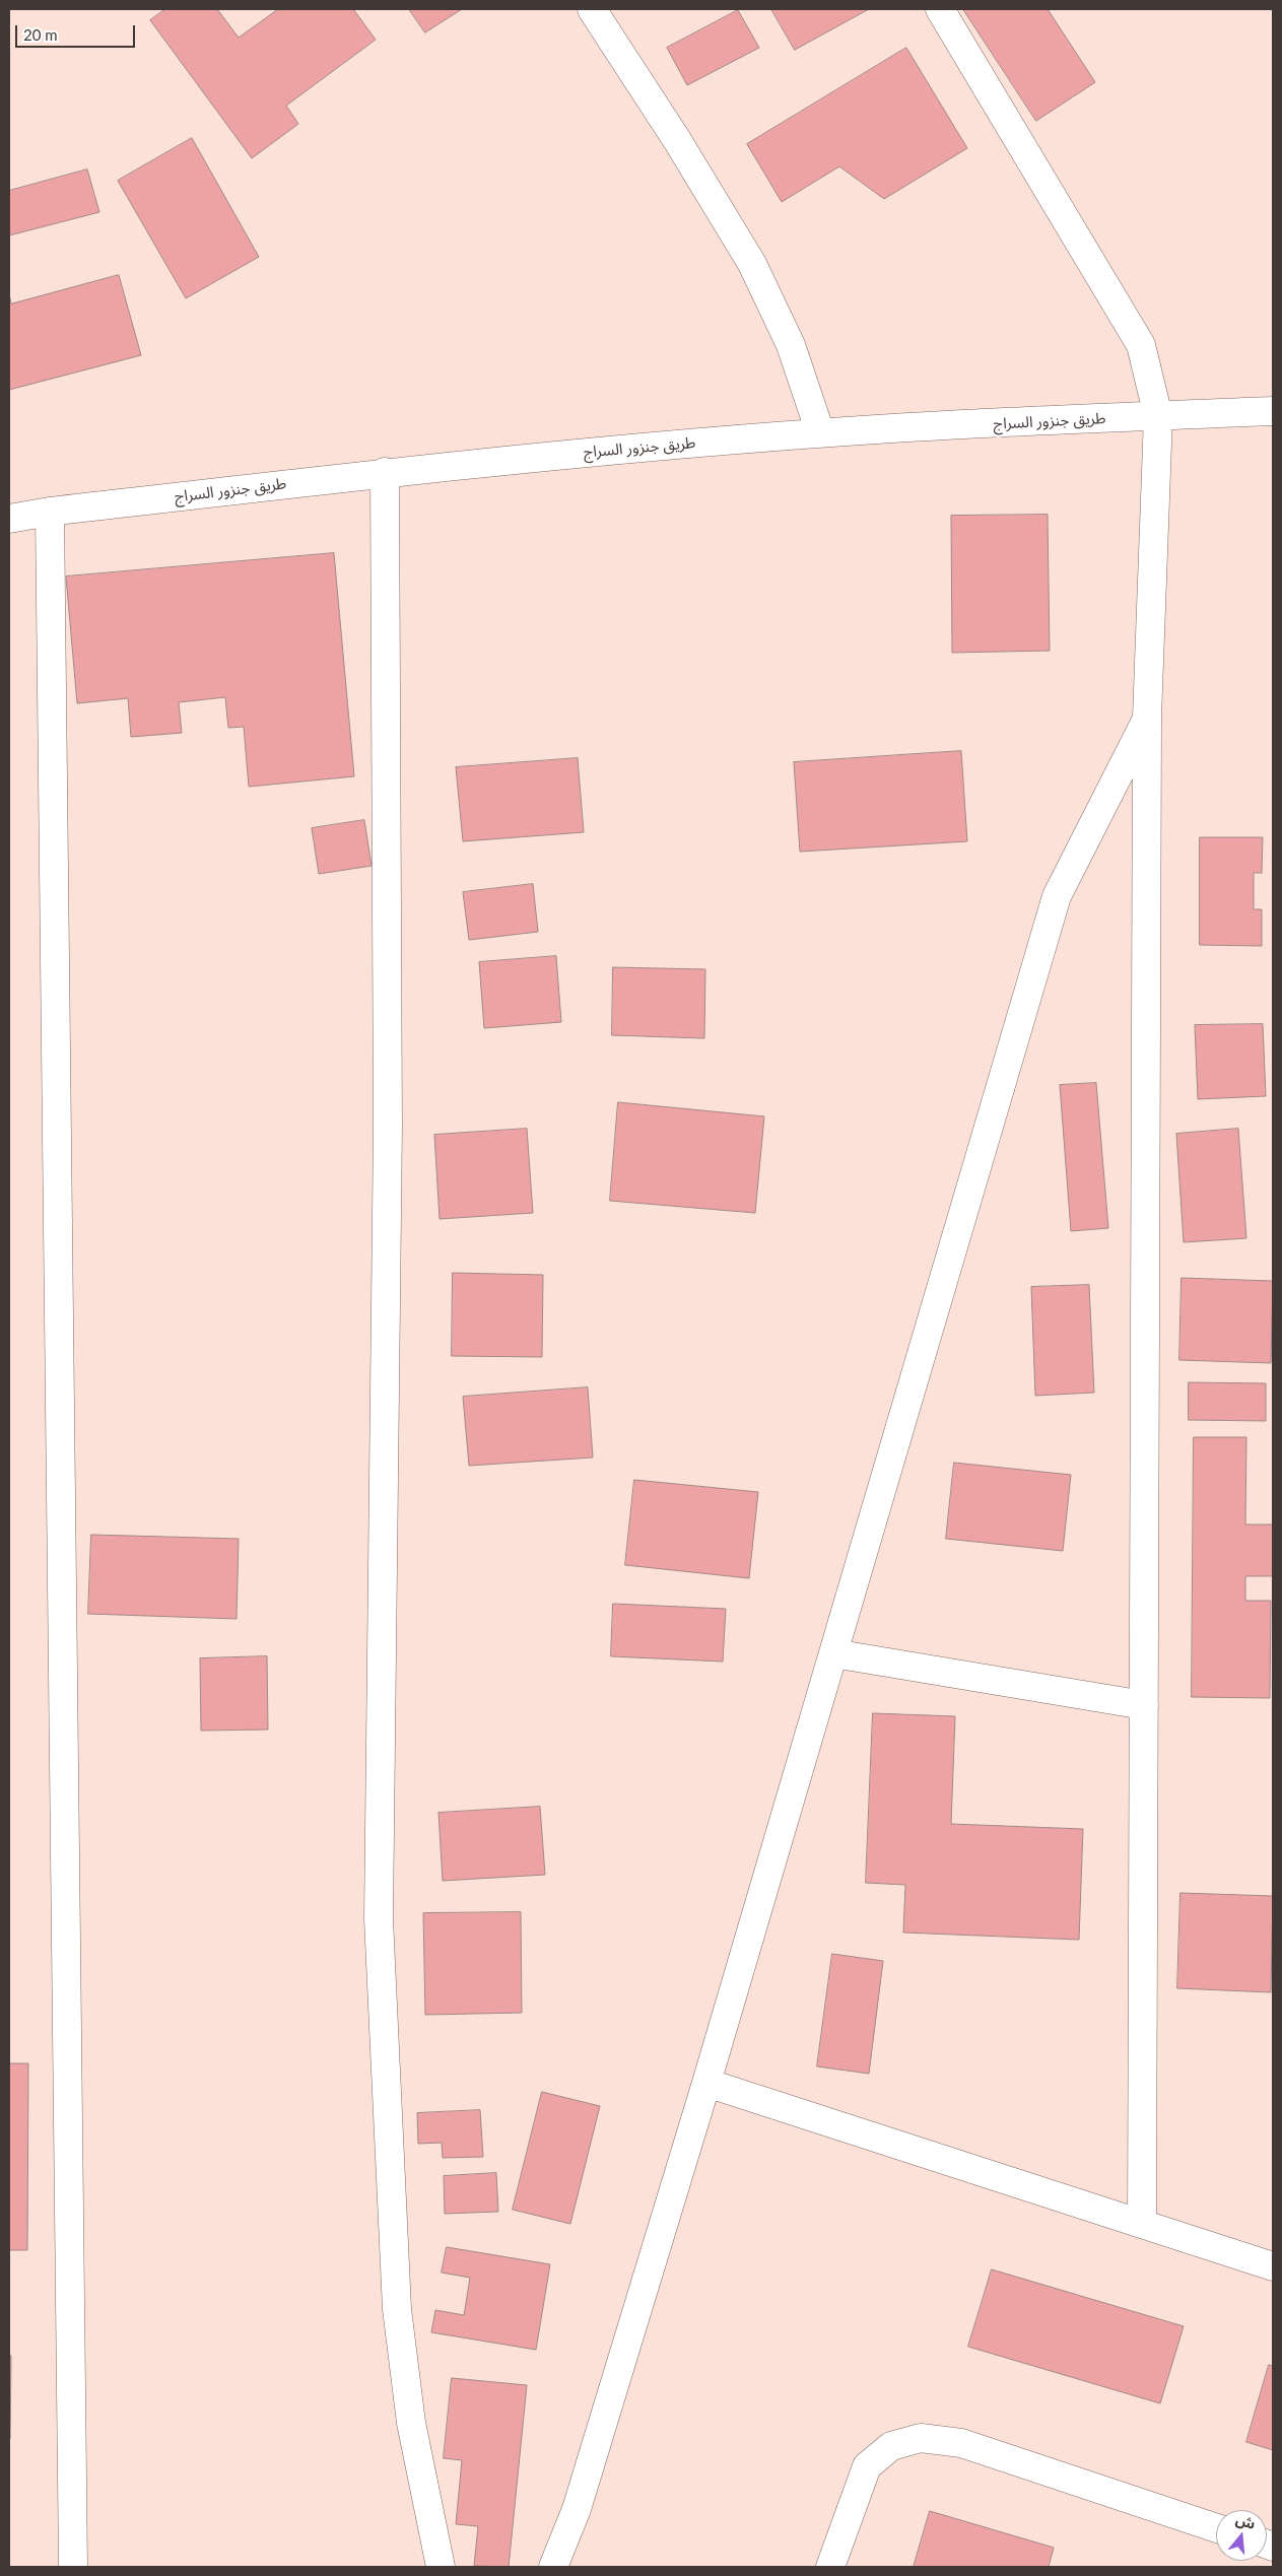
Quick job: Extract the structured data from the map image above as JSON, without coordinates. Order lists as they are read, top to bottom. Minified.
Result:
{"streets":{"street":["طريق جنزور السراج"]},"scale_bar":"20 m","north":"top"}
